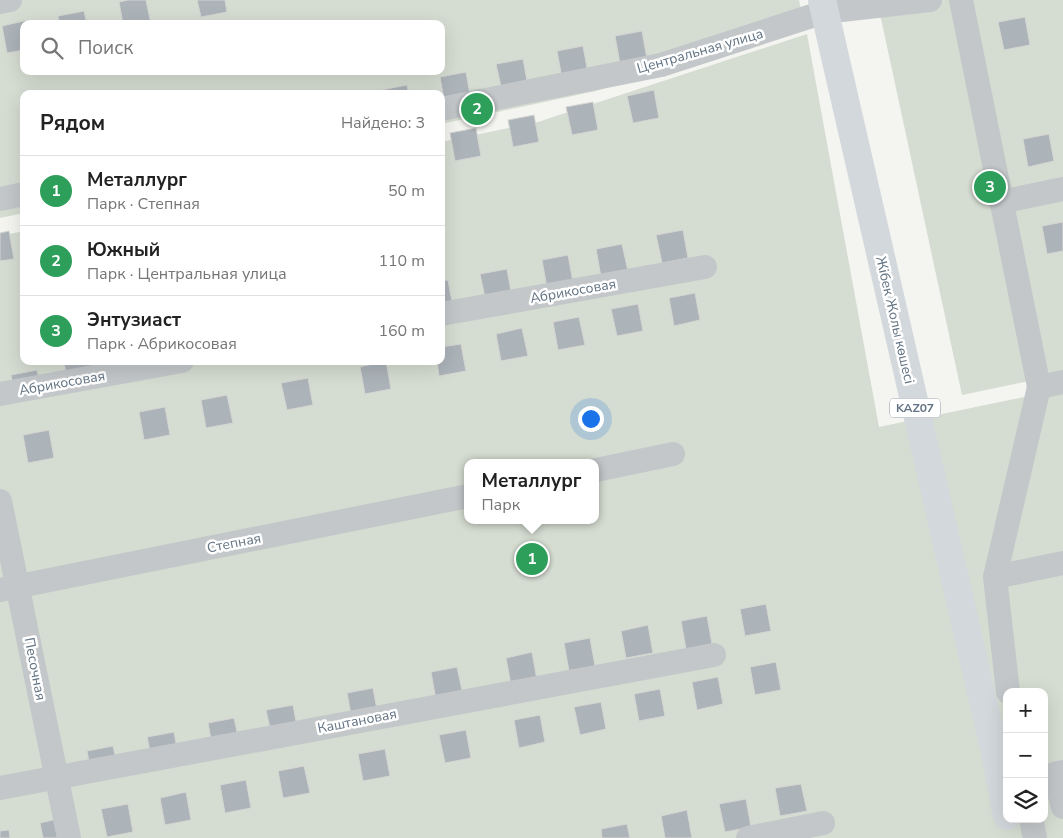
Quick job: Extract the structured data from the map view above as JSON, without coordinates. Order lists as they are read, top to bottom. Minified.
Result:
{"streets":{"highway":["Жібек Жолы көшесі","KAZ07"],"street":["Центральная улица","Абрикосовая","Степная","Песочная","Каштановая"]},"crossings":[["Центральная улица","Жібек Жолы көшесі"],["Степная","Песочная"],["Песочная","Каштановая"]],"page":{"search":"Поиск","heading":["Рядом","Найдено: 3"],"pins":["2","3","1"],"list":[{"mark":"1","name":"Металлург","note":"Парк · Степная","value":"50 m"},{"mark":"2","name":"Южный","note":"Парк · Центральная улица","value":"110 m"},{"mark":"3","name":"Энтузиаст","note":"Парк · Абрикосовая","value":"160 m"}],"popup":["Металлург","Парк"],"map_buttons":["+","−"]}}
